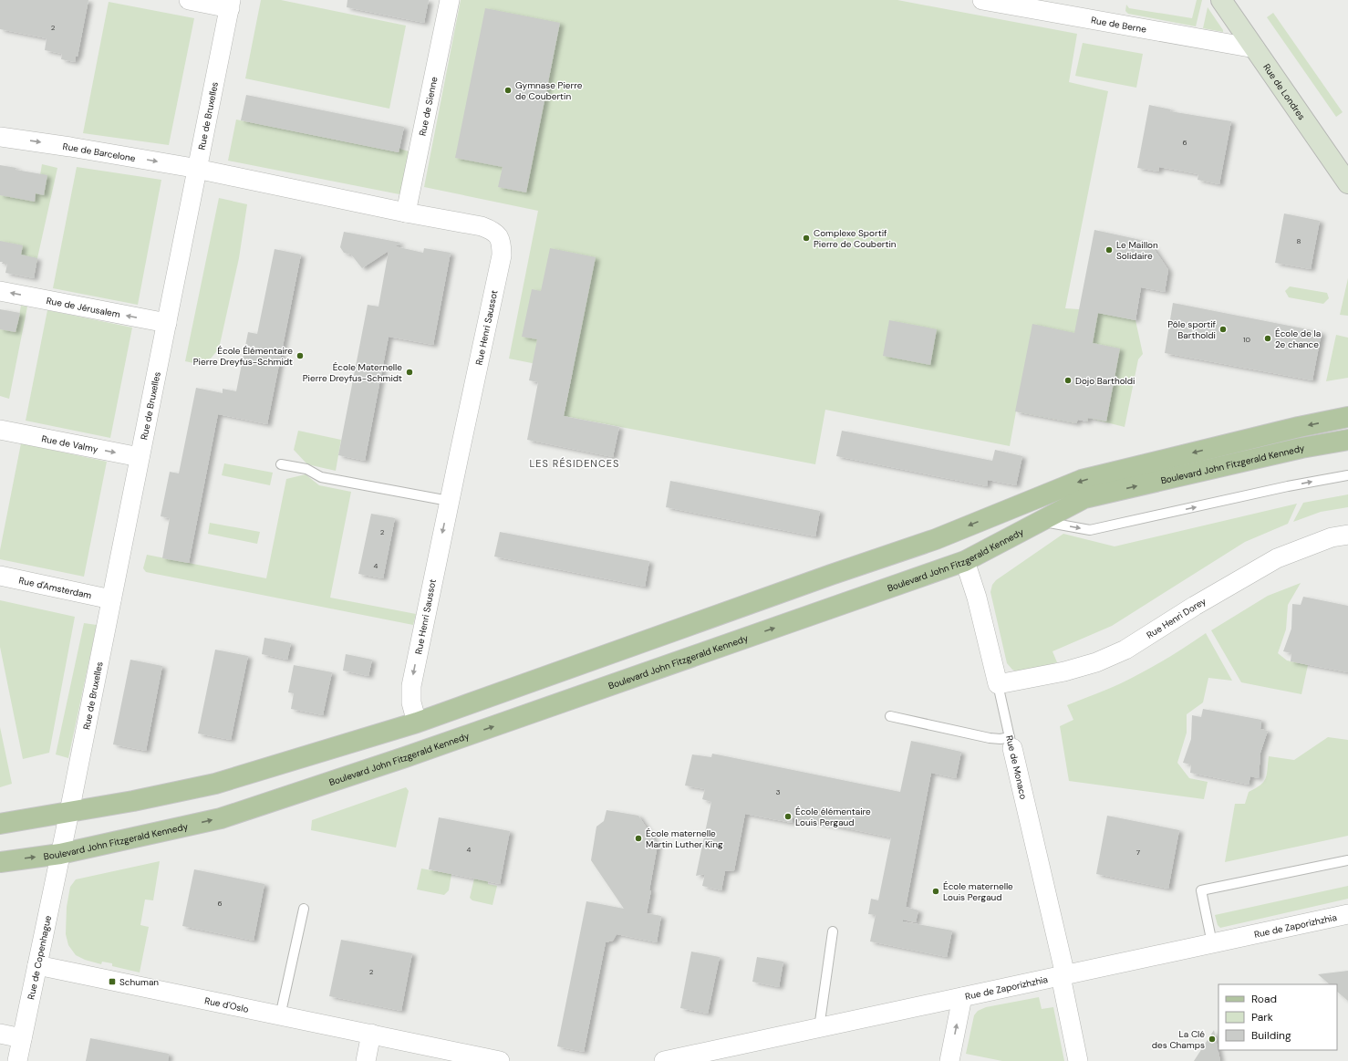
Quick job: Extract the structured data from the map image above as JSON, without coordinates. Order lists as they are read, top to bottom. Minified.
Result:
{"streets":{"main road":["Boulevard John Fitzgerald Kennedy"],"street":["Rue de Berne","Rue de Londres","Rue de Sienne","Rue de Bruxelles","Rue de Barcelone","Rue de Jérusalem","Rue Henri Saussot","Rue de Valmy","Rue d'Amsterdam","Rue Henri Dorey","Rue de Monaco","Rue de Zaporizhzhia","Rue de Copenhague","Rue d'Oslo"]},"crossings":[["Rue de Berne","Rue de Londres"],["Rue de Sienne","Rue Henri Saussot"],["Rue de Bruxelles","Rue de Barcelone"],["Rue de Bruxelles","Rue de Jérusalem"],["Rue de Bruxelles","Rue Henri Saussot"],["Rue de Bruxelles","Rue de Valmy"],["Rue de Bruxelles","Boulevard John Fitzgerald Kennedy"],["Rue de Bruxelles","Rue d'Amsterdam"],["Rue de Bruxelles","Rue de Copenhague"],["Rue de Barcelone","Rue Henri Saussot"],["Boulevard John Fitzgerald Kennedy","Rue de Monaco"],["Boulevard John Fitzgerald Kennedy","Rue de Copenhague"],["Rue Henri Dorey","Rue de Monaco"],["Rue de Monaco","Rue de Zaporizhzhia"],["Rue de Copenhague","Rue d'Oslo"]],"one_way":["Rue de Barcelone","Rue de Jérusalem","Rue de Valmy"],"districts":["LES RÉSIDENCES"],"places":{"other":["Gymnase Pierre de Coubertin","Complexe Sportif Pierre de Coubertin","Le Maillon Solidaire","Pôle sportif Bartholdi","École de la 2e chance","École Élémentaire Pierre Dreyfus-Schmidt","École Maternelle Pierre Dreyfus-Schmidt","Dojo Bartholdi","École élémentaire Louis Pergaud","École maternelle Martin Luther King","École maternelle Louis Pergaud","La Clé des Champs"],"transit":["Schuman"]},"house_numbers":["2","6","8","10","2","4","3","4","7","6","2"],"legend":["Road","Park","Building"]}
